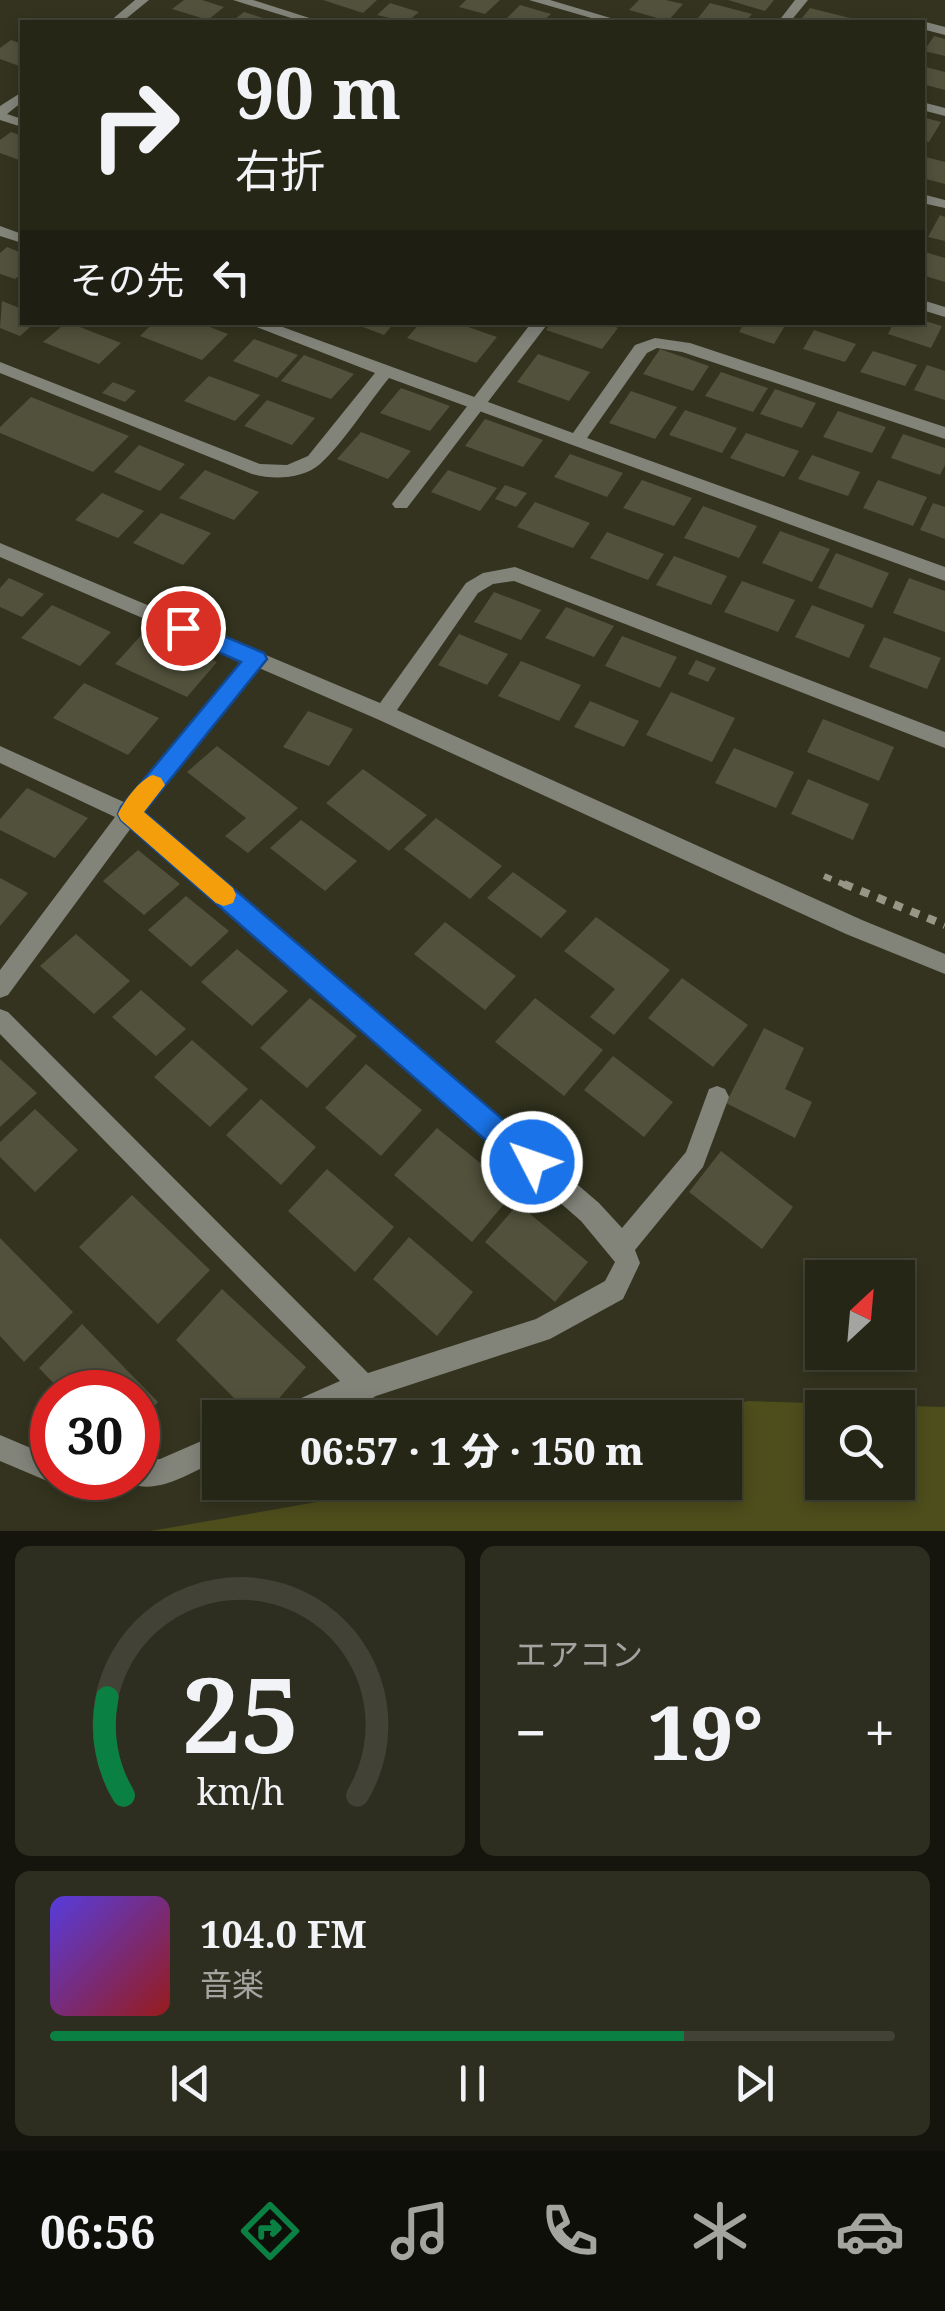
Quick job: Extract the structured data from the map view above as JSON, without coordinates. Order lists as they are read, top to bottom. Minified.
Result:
{"north":"top right","page":{"turn":["90 m","右折"],"then":"その先","limit":"30","trip":"06:57 · 1 分 · 150 m","tile":"エアコン","heat":["−","19°","+"],"song":["104.0 FM","音楽"],"tabs":"06:56","gauge":["25","km/h"]}}
